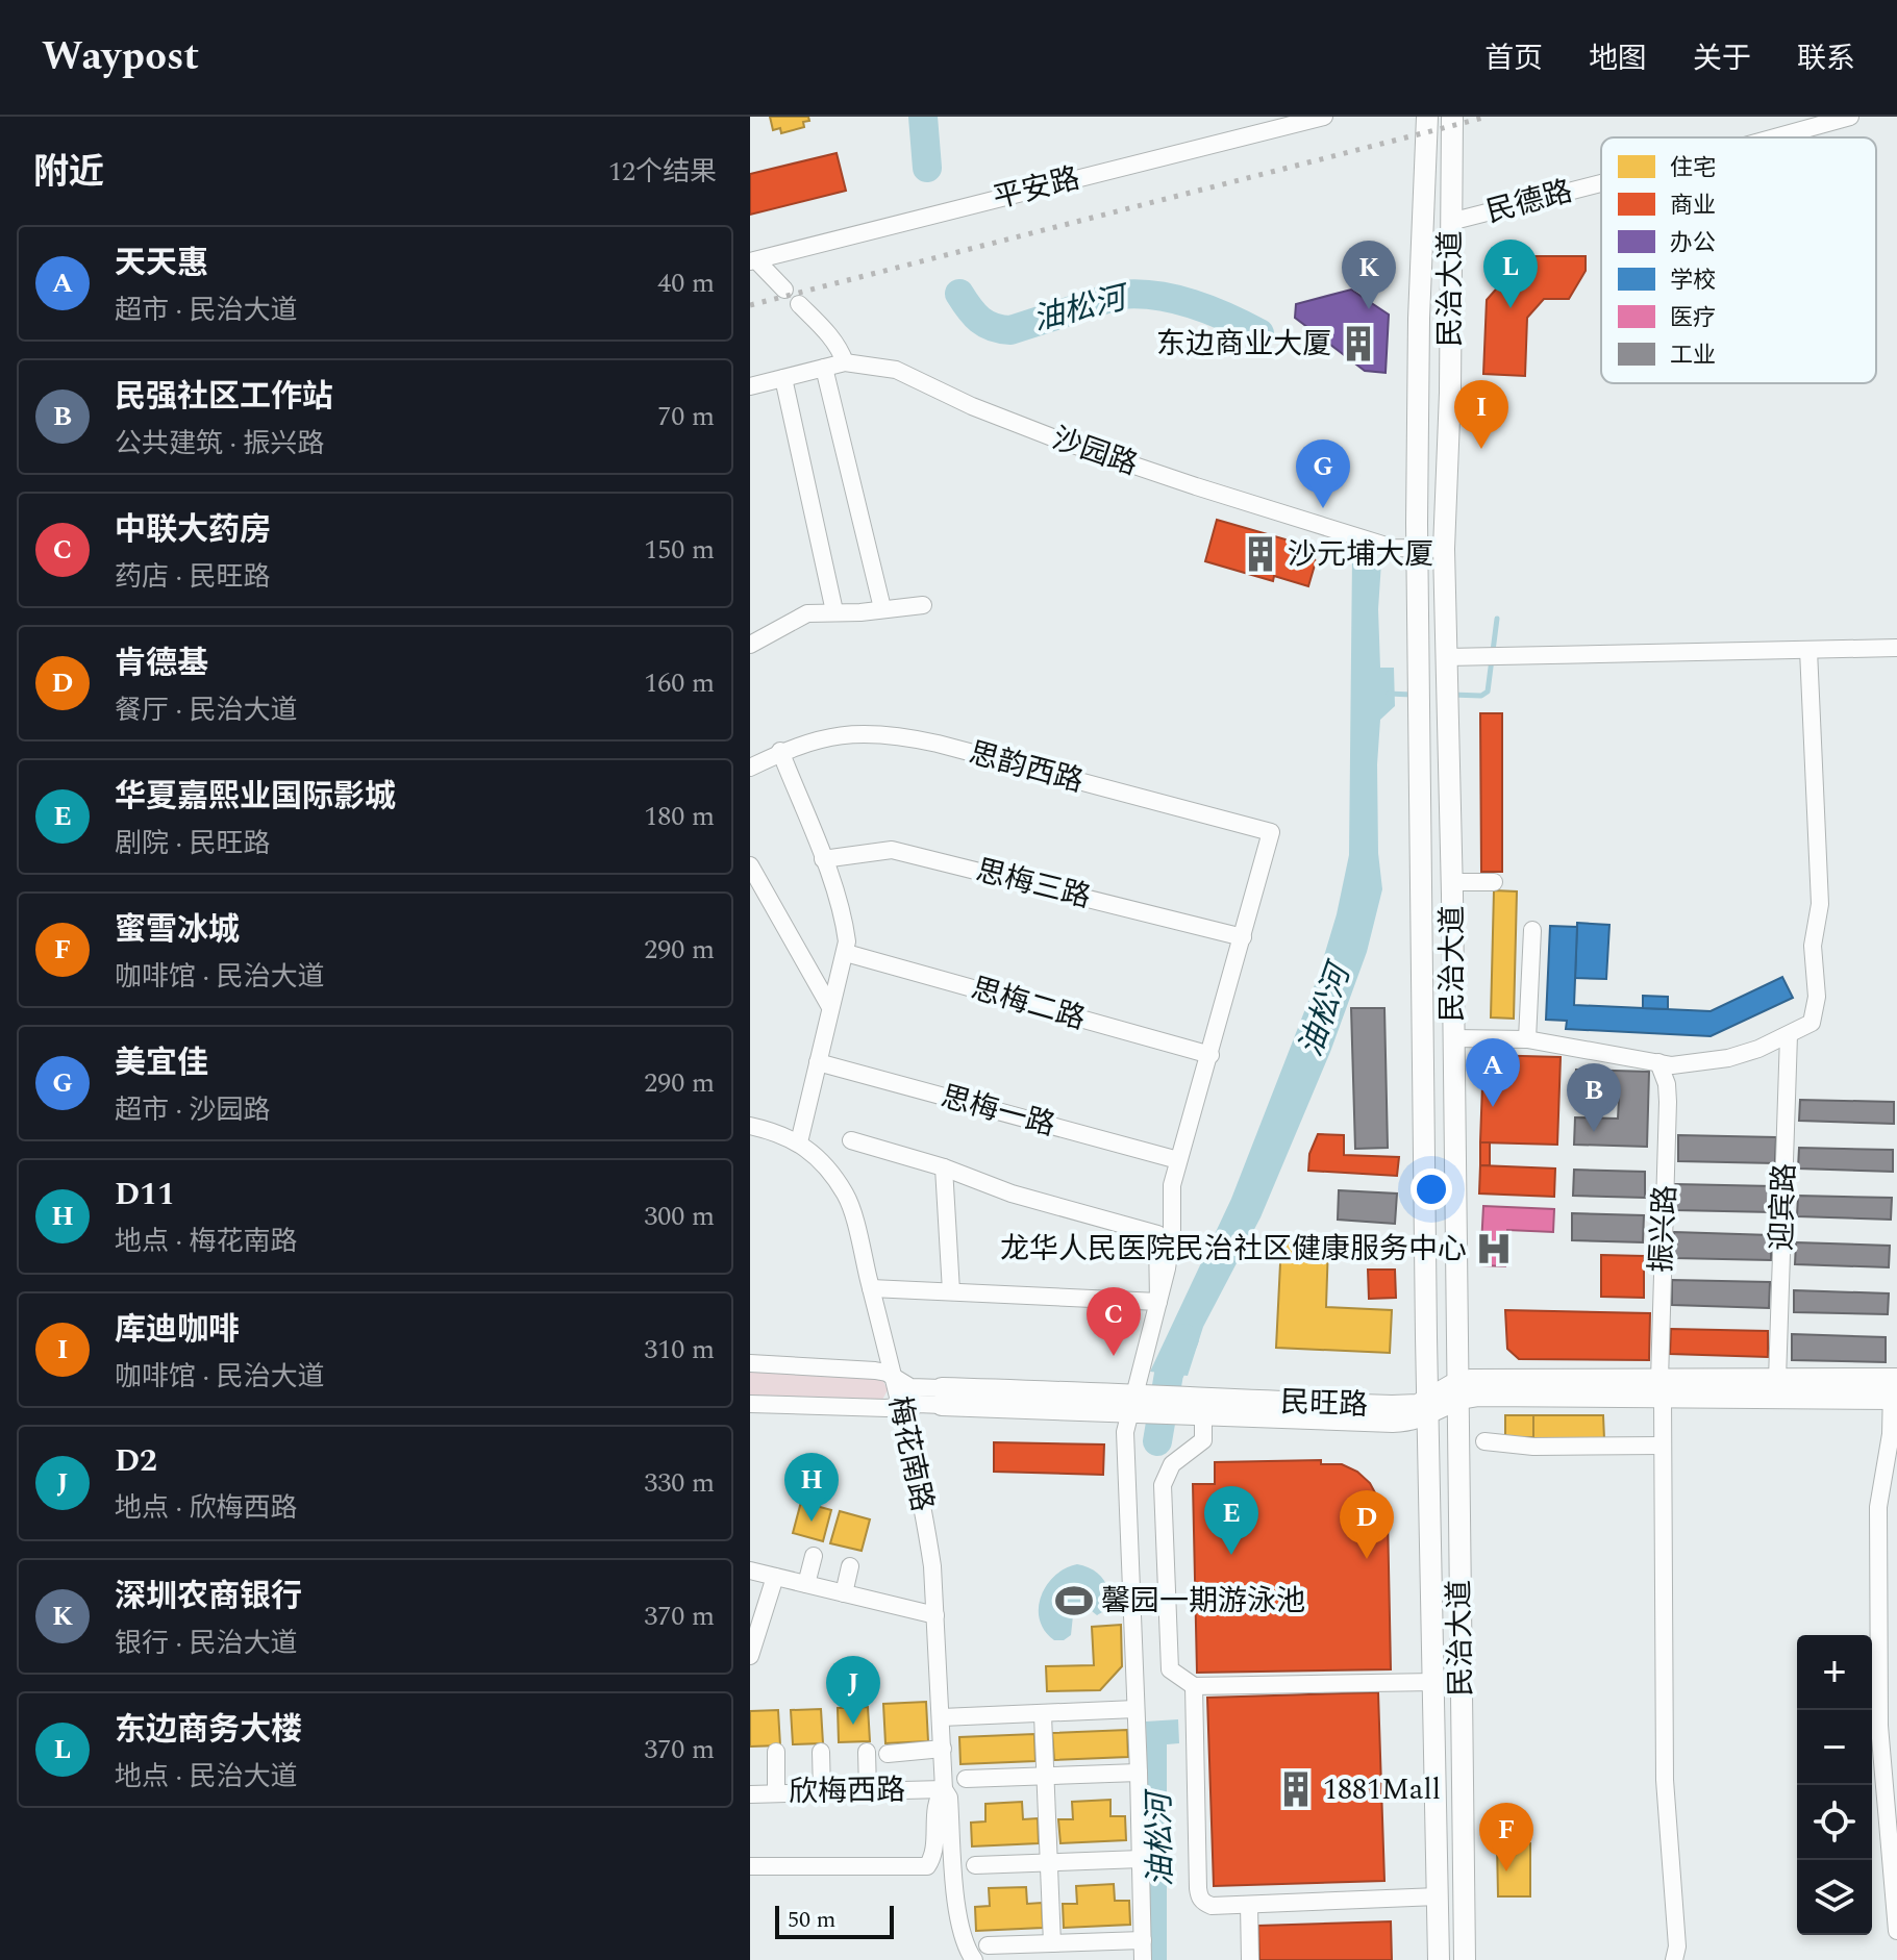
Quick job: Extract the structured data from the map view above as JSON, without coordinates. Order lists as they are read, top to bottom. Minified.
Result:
{"streets":{"main road":["民治大道","民旺路"],"street":["平安路","民德路","沙园路","思韵西路","思梅三路","思梅二路","思梅一路","迎宾路","振兴路","梅花南路","欣梅西路"]},"crossings":[["民德路","民治大道"],["民治大道","沙园路"],["民治大道","民旺路"],["思韵西路","思梅三路"],["迎宾路","民旺路"],["振兴路","民旺路"],["民旺路","梅花南路"],["梅花南路","欣梅西路"]],"water":["油松河"],"places":{"building":["东边商业大厦","沙元埔大厦","1881Mall"],"hospital":["龙华人民医院民治社区健康服务中心"],"sports":["馨园一期游泳池"]},"legend":["住宅","商业","办公","学校","医疗","工业"],"scale_bar":"50 m","page":{"header":"Waypost","nav":["首页","地图","关于","联系"],"heading":["附近","12个结果"],"list":[{"mark":"A","name":"天天惠","note":"超市 · 民治大道","value":"40 m"},{"mark":"B","name":"民强社区工作站","note":"公共建筑 · 振兴路","value":"70 m"},{"mark":"C","name":"中联大药房","note":"药店 · 民旺路","value":"150 m"},{"mark":"D","name":"肯德基","note":"餐厅 · 民治大道","value":"160 m"},{"mark":"E","name":"华夏嘉熙业国际影城","note":"剧院 · 民旺路","value":"180 m"},{"mark":"F","name":"蜜雪冰城","note":"咖啡馆 · 民治大道","value":"290 m"},{"mark":"G","name":"美宜佳","note":"超市 · 沙园路","value":"290 m"},{"mark":"H","name":"D11","note":"地点 · 梅花南路","value":"300 m"},{"mark":"I","name":"库迪咖啡","note":"咖啡馆 · 民治大道","value":"310 m"},{"mark":"J","name":"D2","note":"地点 · 欣梅西路","value":"330 m"},{"mark":"K","name":"深圳农商银行","note":"银行 · 民治大道","value":"370 m"},{"mark":"L","name":"东边商务大楼","note":"地点 · 民治大道","value":"370 m"}],"pins":["L","K","I","G","A","B","C","H","E","D","J","F"],"map_buttons":["+","−"],"scale":"50 m"}}
